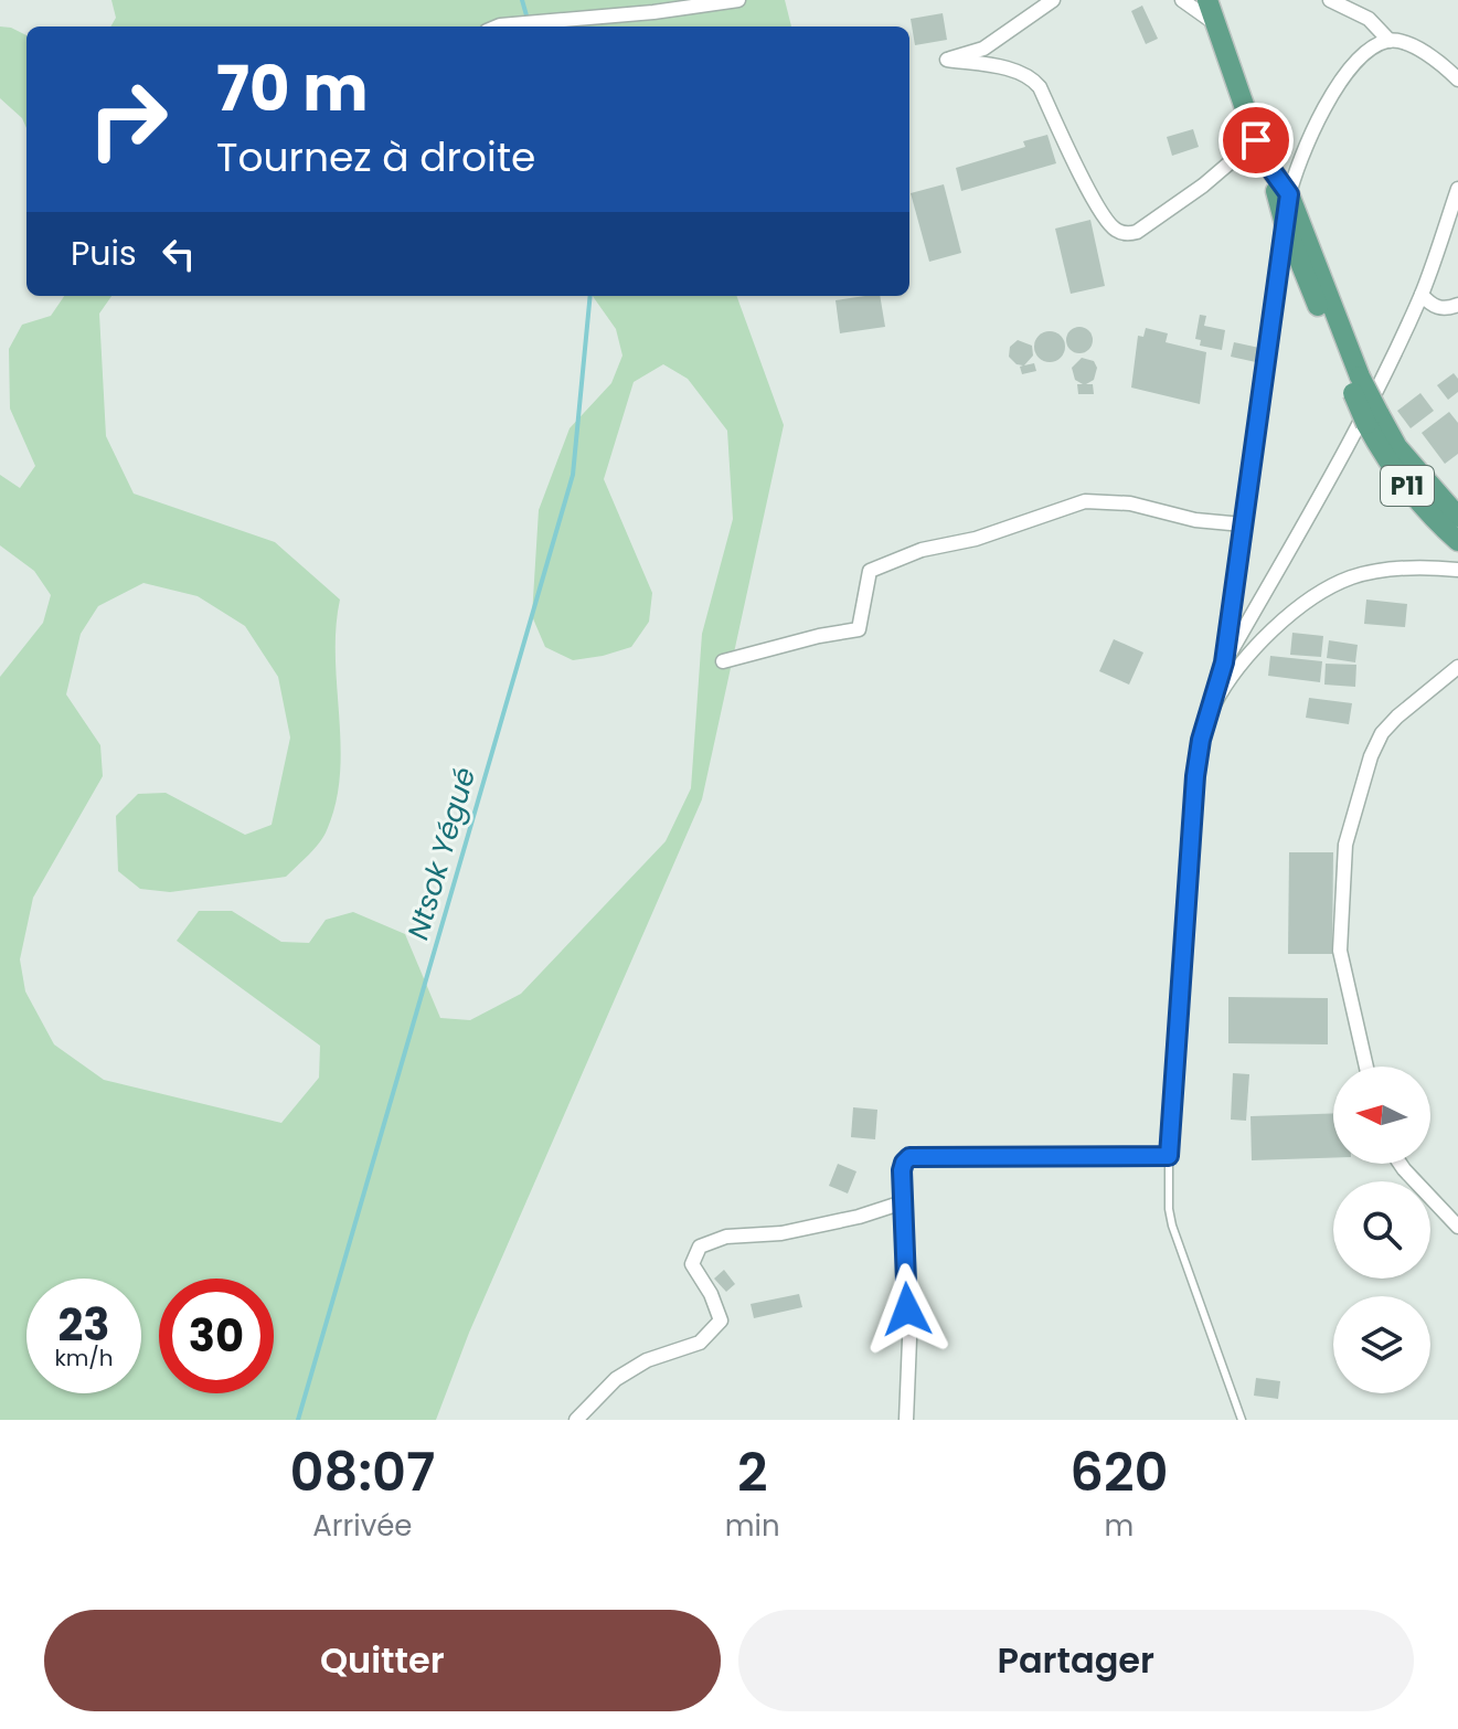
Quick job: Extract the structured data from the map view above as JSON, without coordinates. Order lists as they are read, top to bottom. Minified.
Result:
{"streets":{"main road":["P11"]},"water":["Ntsok Yégué"],"north":"left","page":{"turn":["70 m","Tournez à droite"],"then":"Puis","speed":"23 km/h","limit":"30","eta":["08:07","Arrivée","2","min","620","m"],"buttons":["Quitter","Partager"]}}
